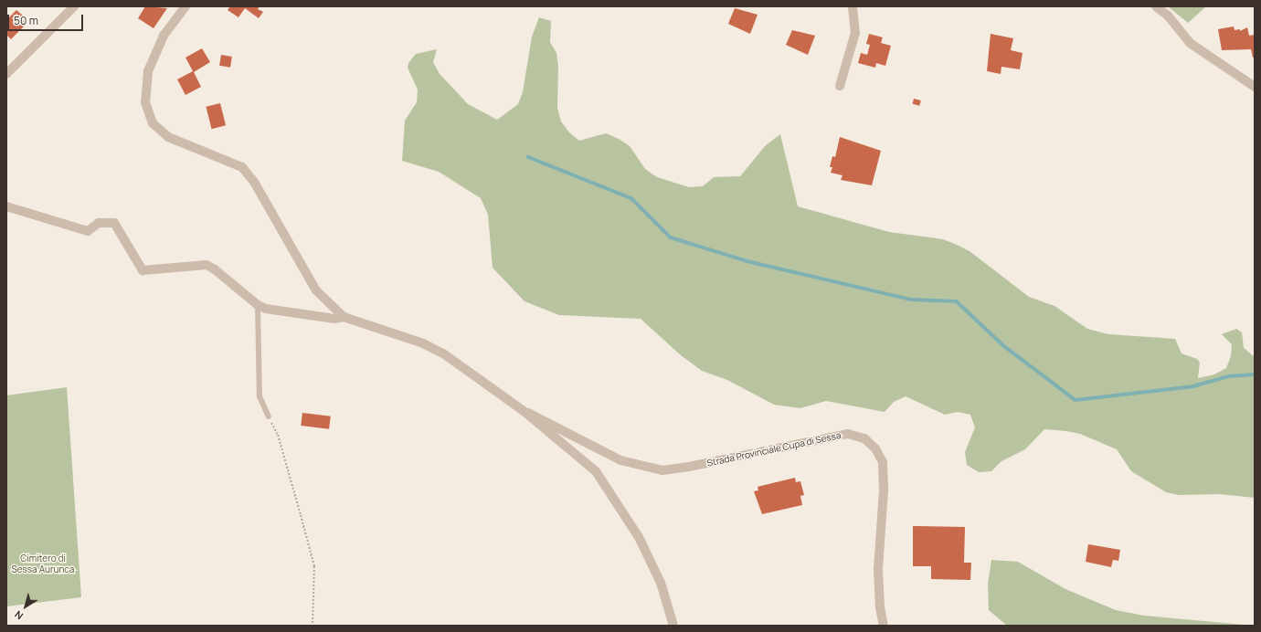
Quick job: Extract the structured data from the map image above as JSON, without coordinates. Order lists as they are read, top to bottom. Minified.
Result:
{"streets":{"street":["Strada Provinciale Cupa di Sessa"]},"parks":["Cimitero di Sessa Aurunca"],"scale_bar":"50 m","north":"bottom left"}
